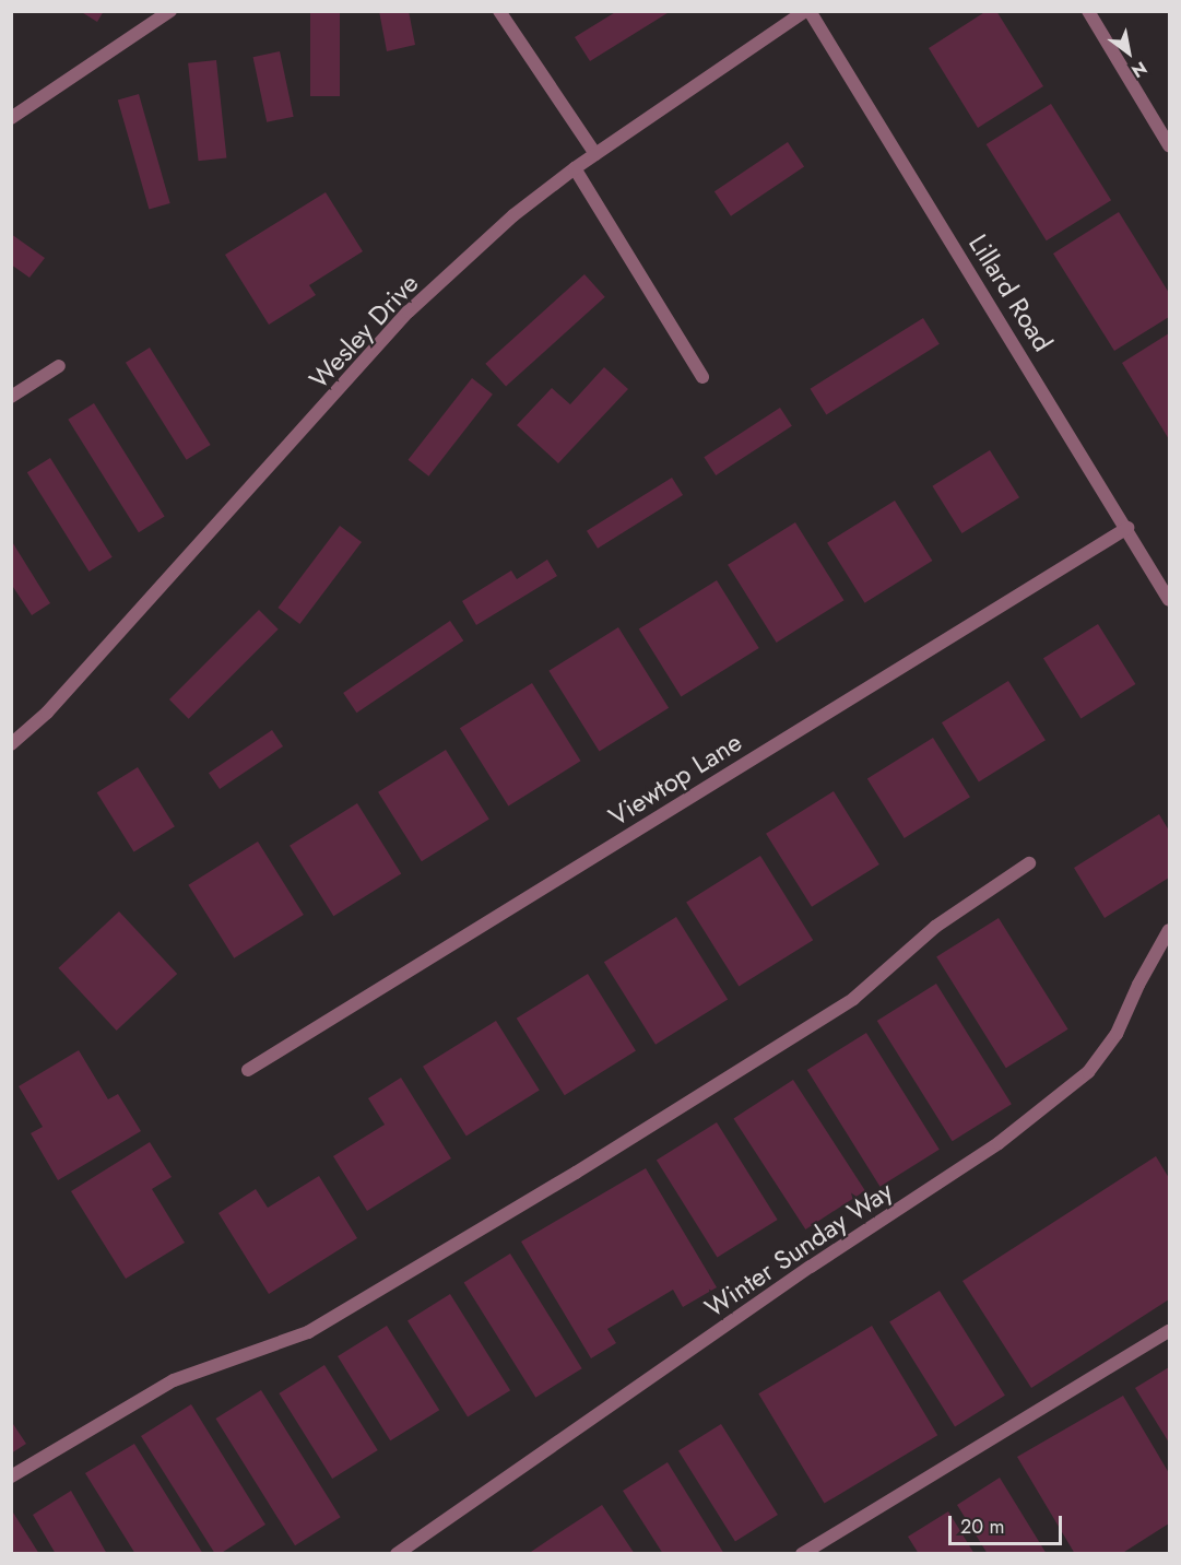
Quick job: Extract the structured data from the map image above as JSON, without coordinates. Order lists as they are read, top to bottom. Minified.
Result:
{"streets":{"street":["Lillard Road","Wesley Drive","Viewtop Lane","Winter Sunday Way"]},"crossings":[["Lillard Road","Wesley Drive"],["Lillard Road","Viewtop Lane"]],"scale_bar":"20 m","north":"bottom right"}
